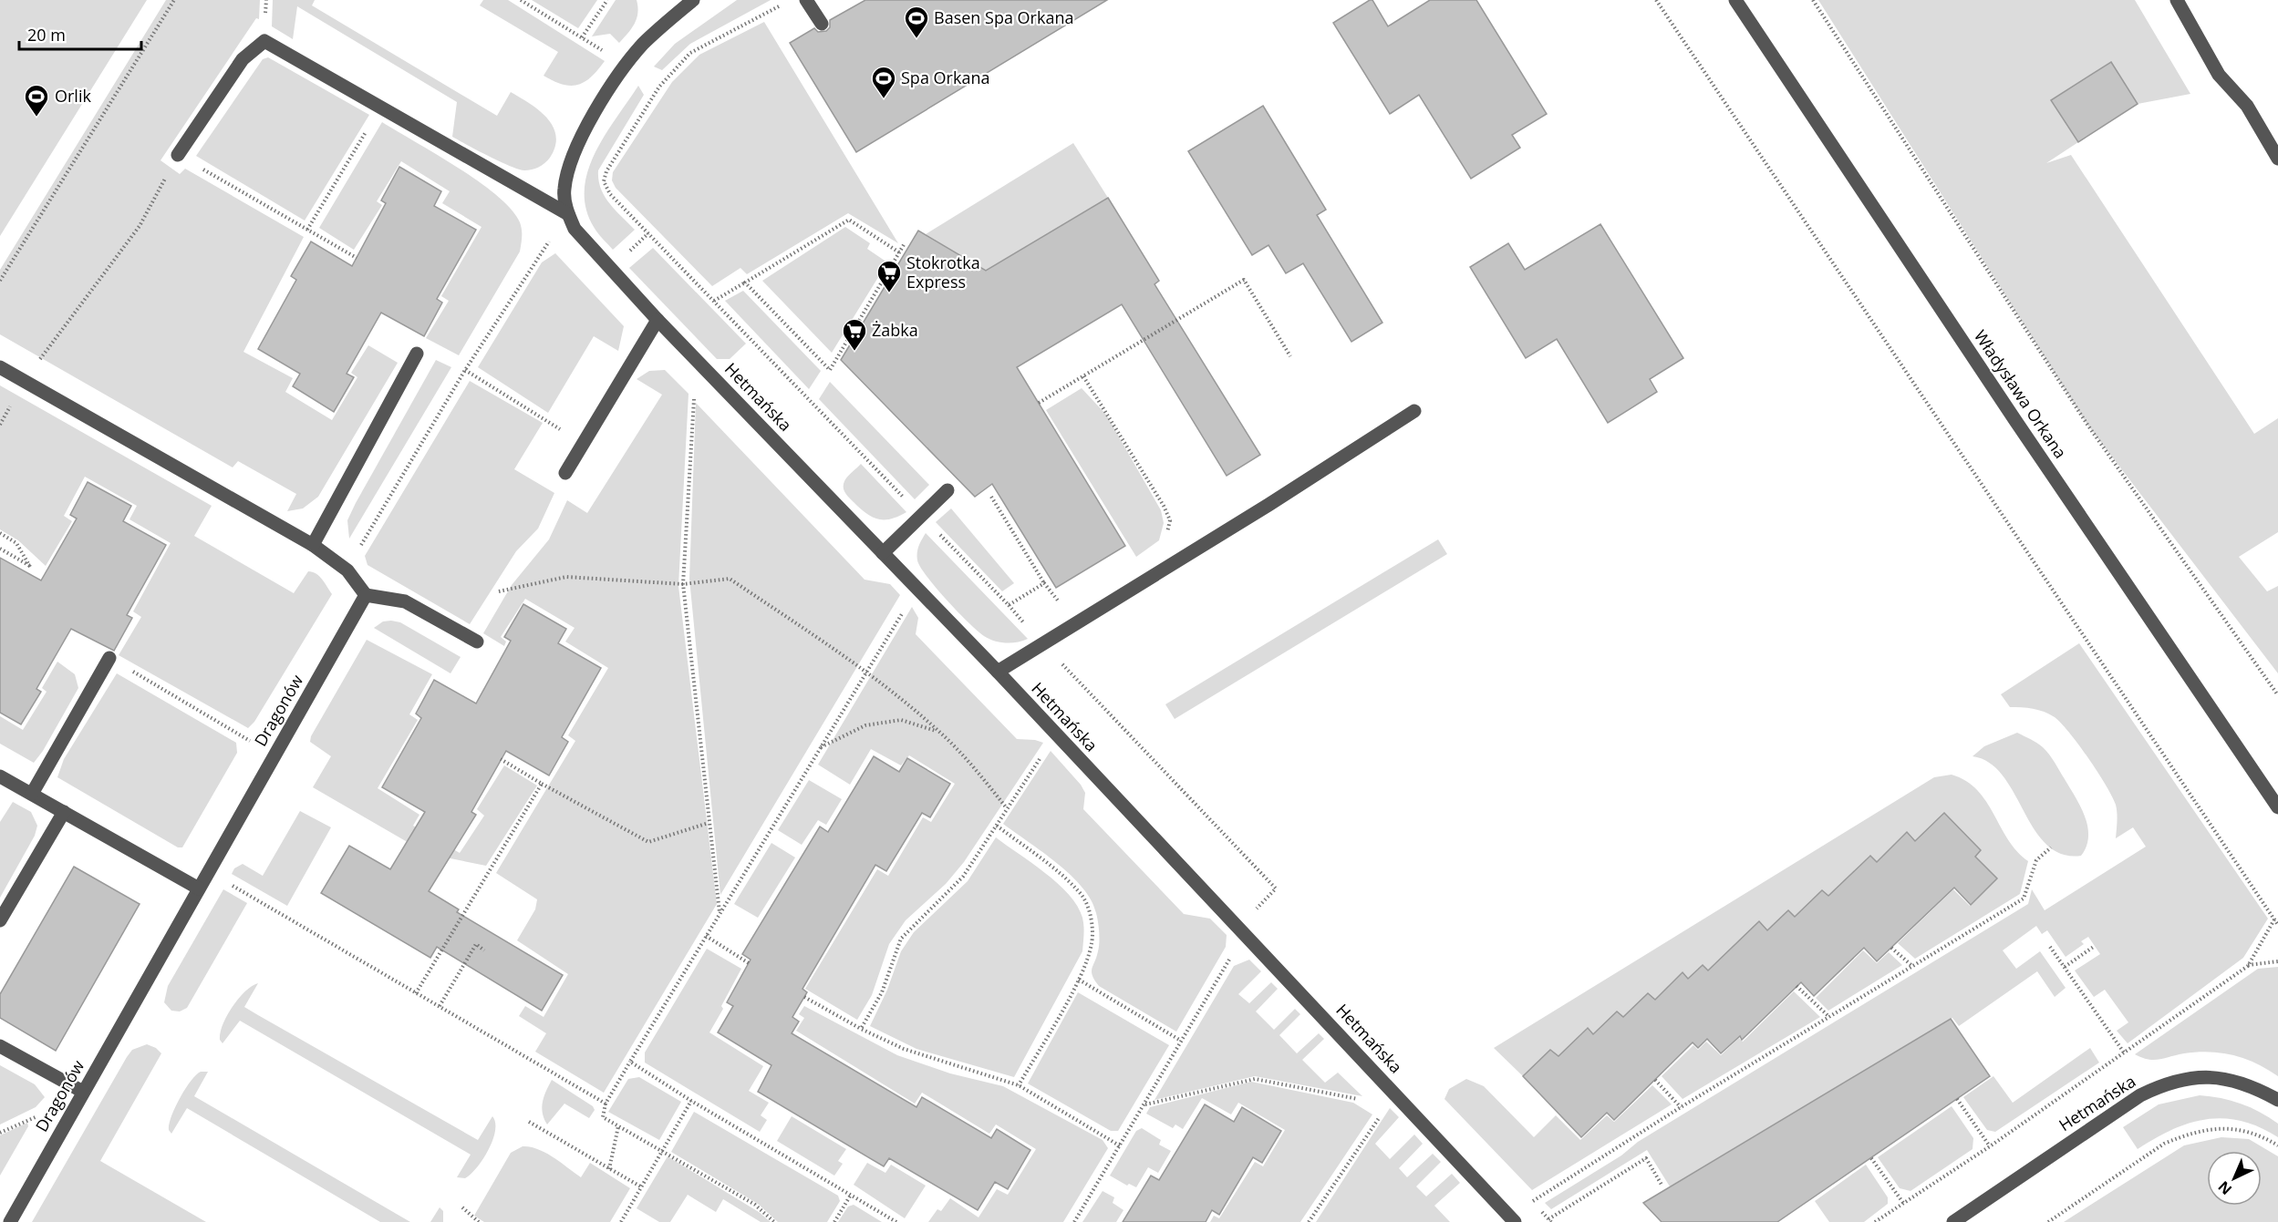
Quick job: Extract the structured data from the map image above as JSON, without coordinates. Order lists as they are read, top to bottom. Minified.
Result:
{"streets":{"street":["Władysława Orkana","Hetmańska","Dragonów"]},"places":{"sports":["Basen Spa Orkana","Spa Orkana","Orlik"],"supermarket":["Stokrotka Express","Żabka"]},"scale_bar":"20 m","north":"bottom left"}
